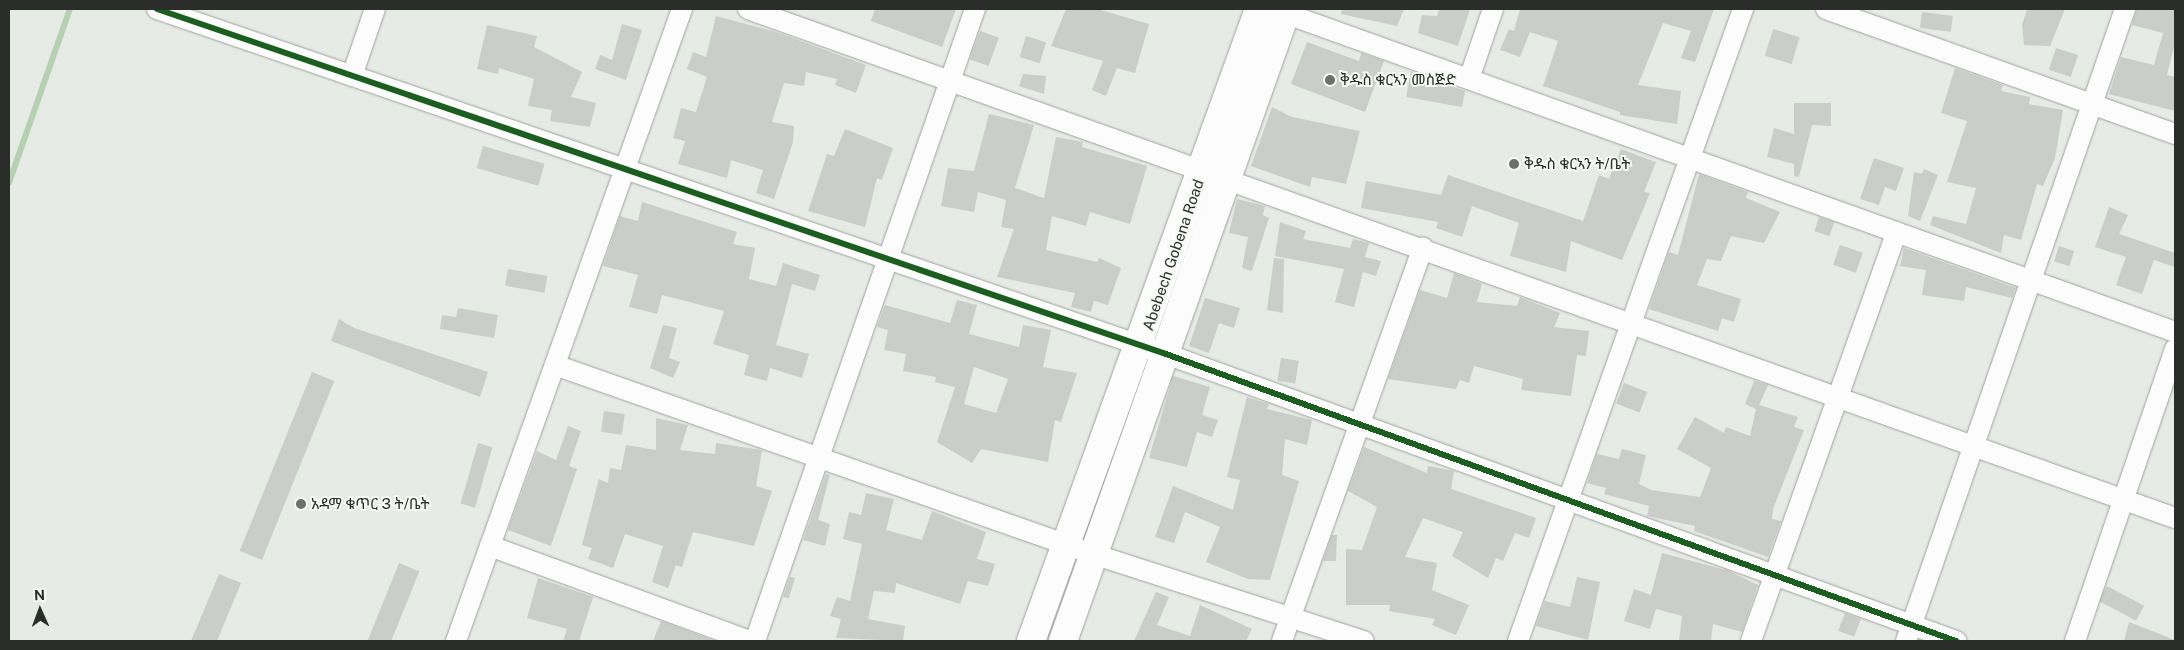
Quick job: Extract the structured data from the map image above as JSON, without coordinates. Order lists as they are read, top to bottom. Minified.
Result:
{"streets":{"street":["Abebech Gobena Road"]},"places":["ቅዱስ ቁርኣን መስጅድ","ቅዱስ ቁርኣን ት/ቤት","አዳማ ቁጥር 3 ት/ቤት"],"north":"top"}
